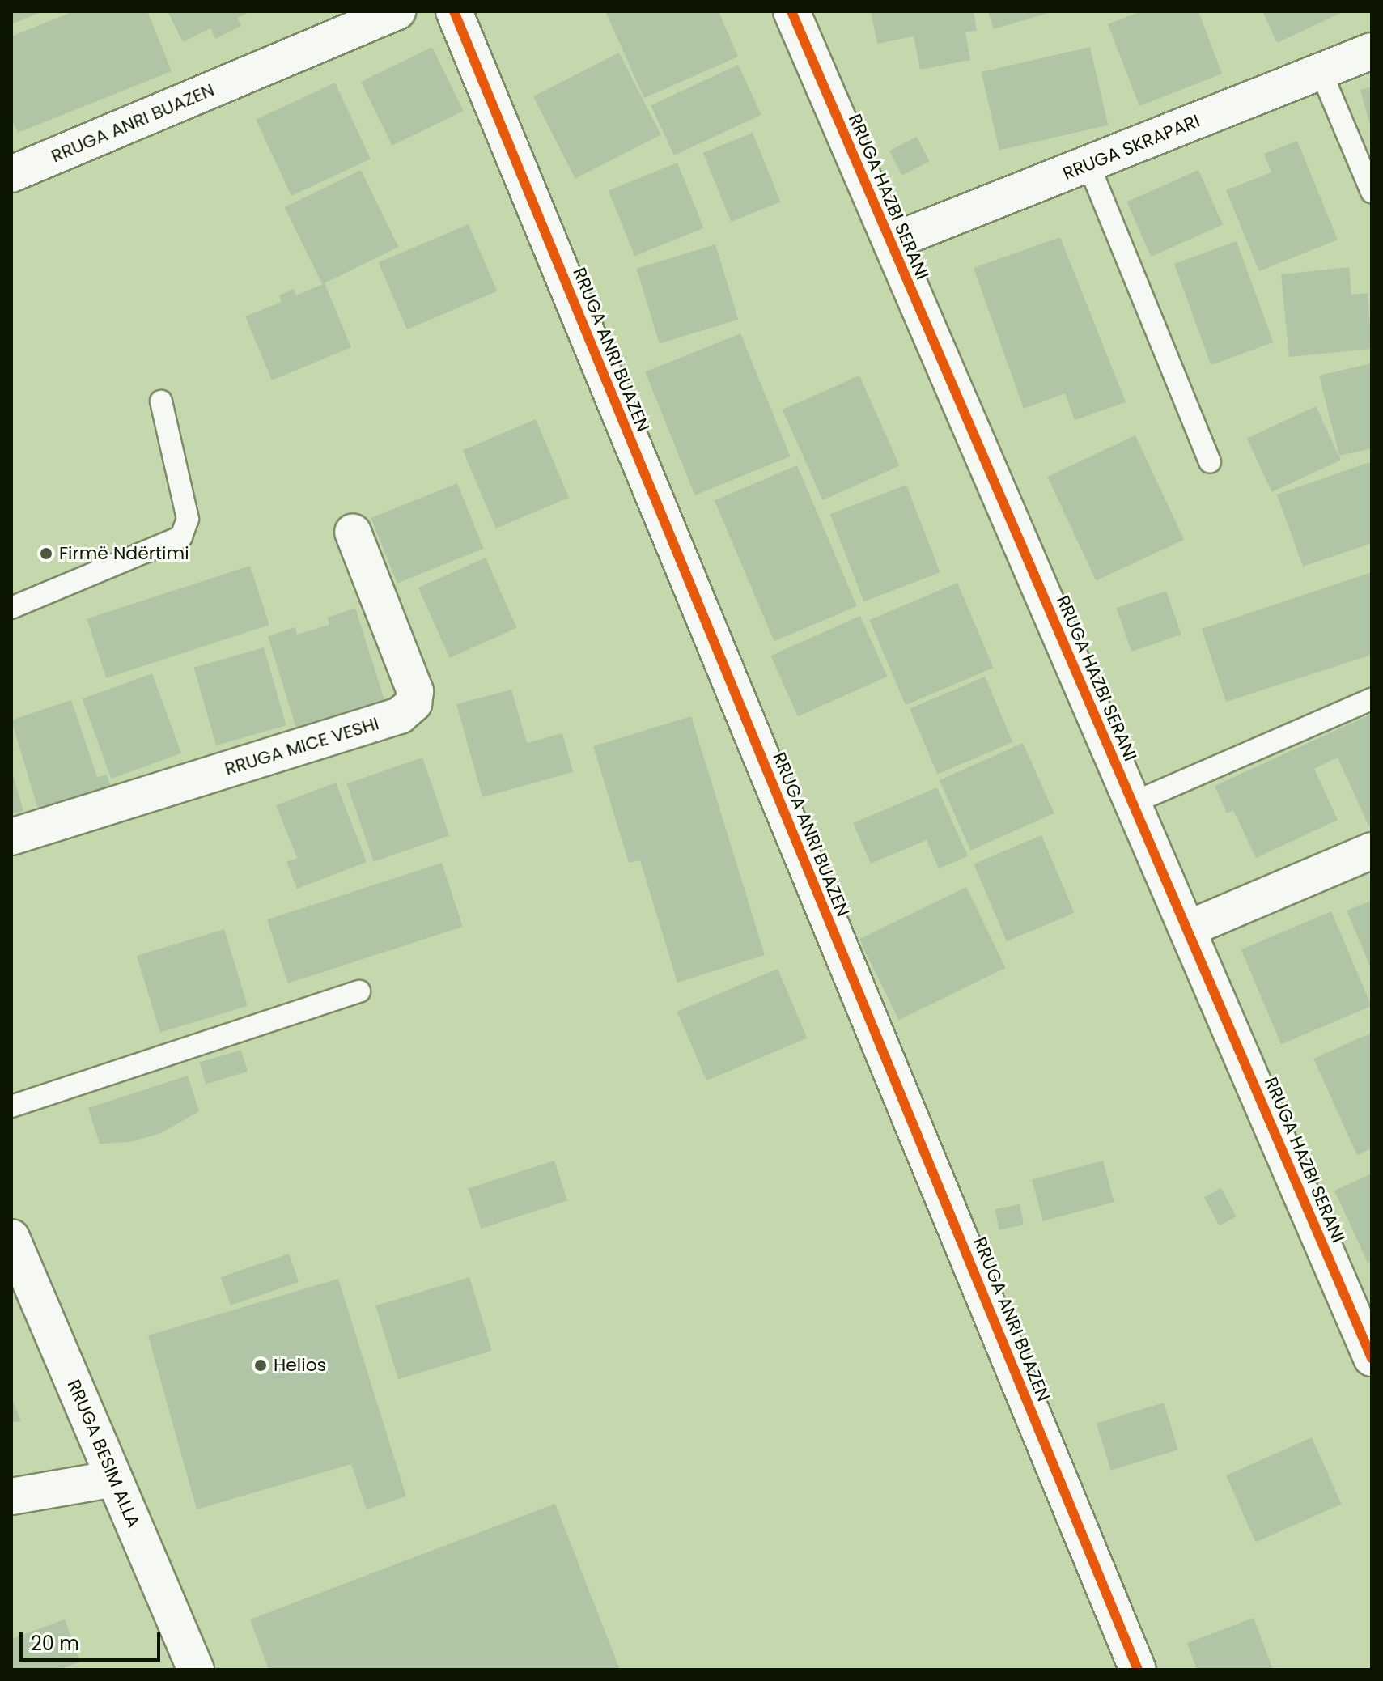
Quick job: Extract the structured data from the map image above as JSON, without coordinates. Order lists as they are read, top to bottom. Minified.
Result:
{"streets":{"street":["RRUGA ANRI BUAZEN","RRUGA SKRAPARI","RRUGA HAZBI SERANI","RRUGA MICE VESHI","RRUGA BESIM ALLA"]},"crossings":[["RRUGA SKRAPARI","RRUGA HAZBI SERANI"]],"places":["Firmë Ndërtimi","Helios"],"scale_bar":"20 m"}
